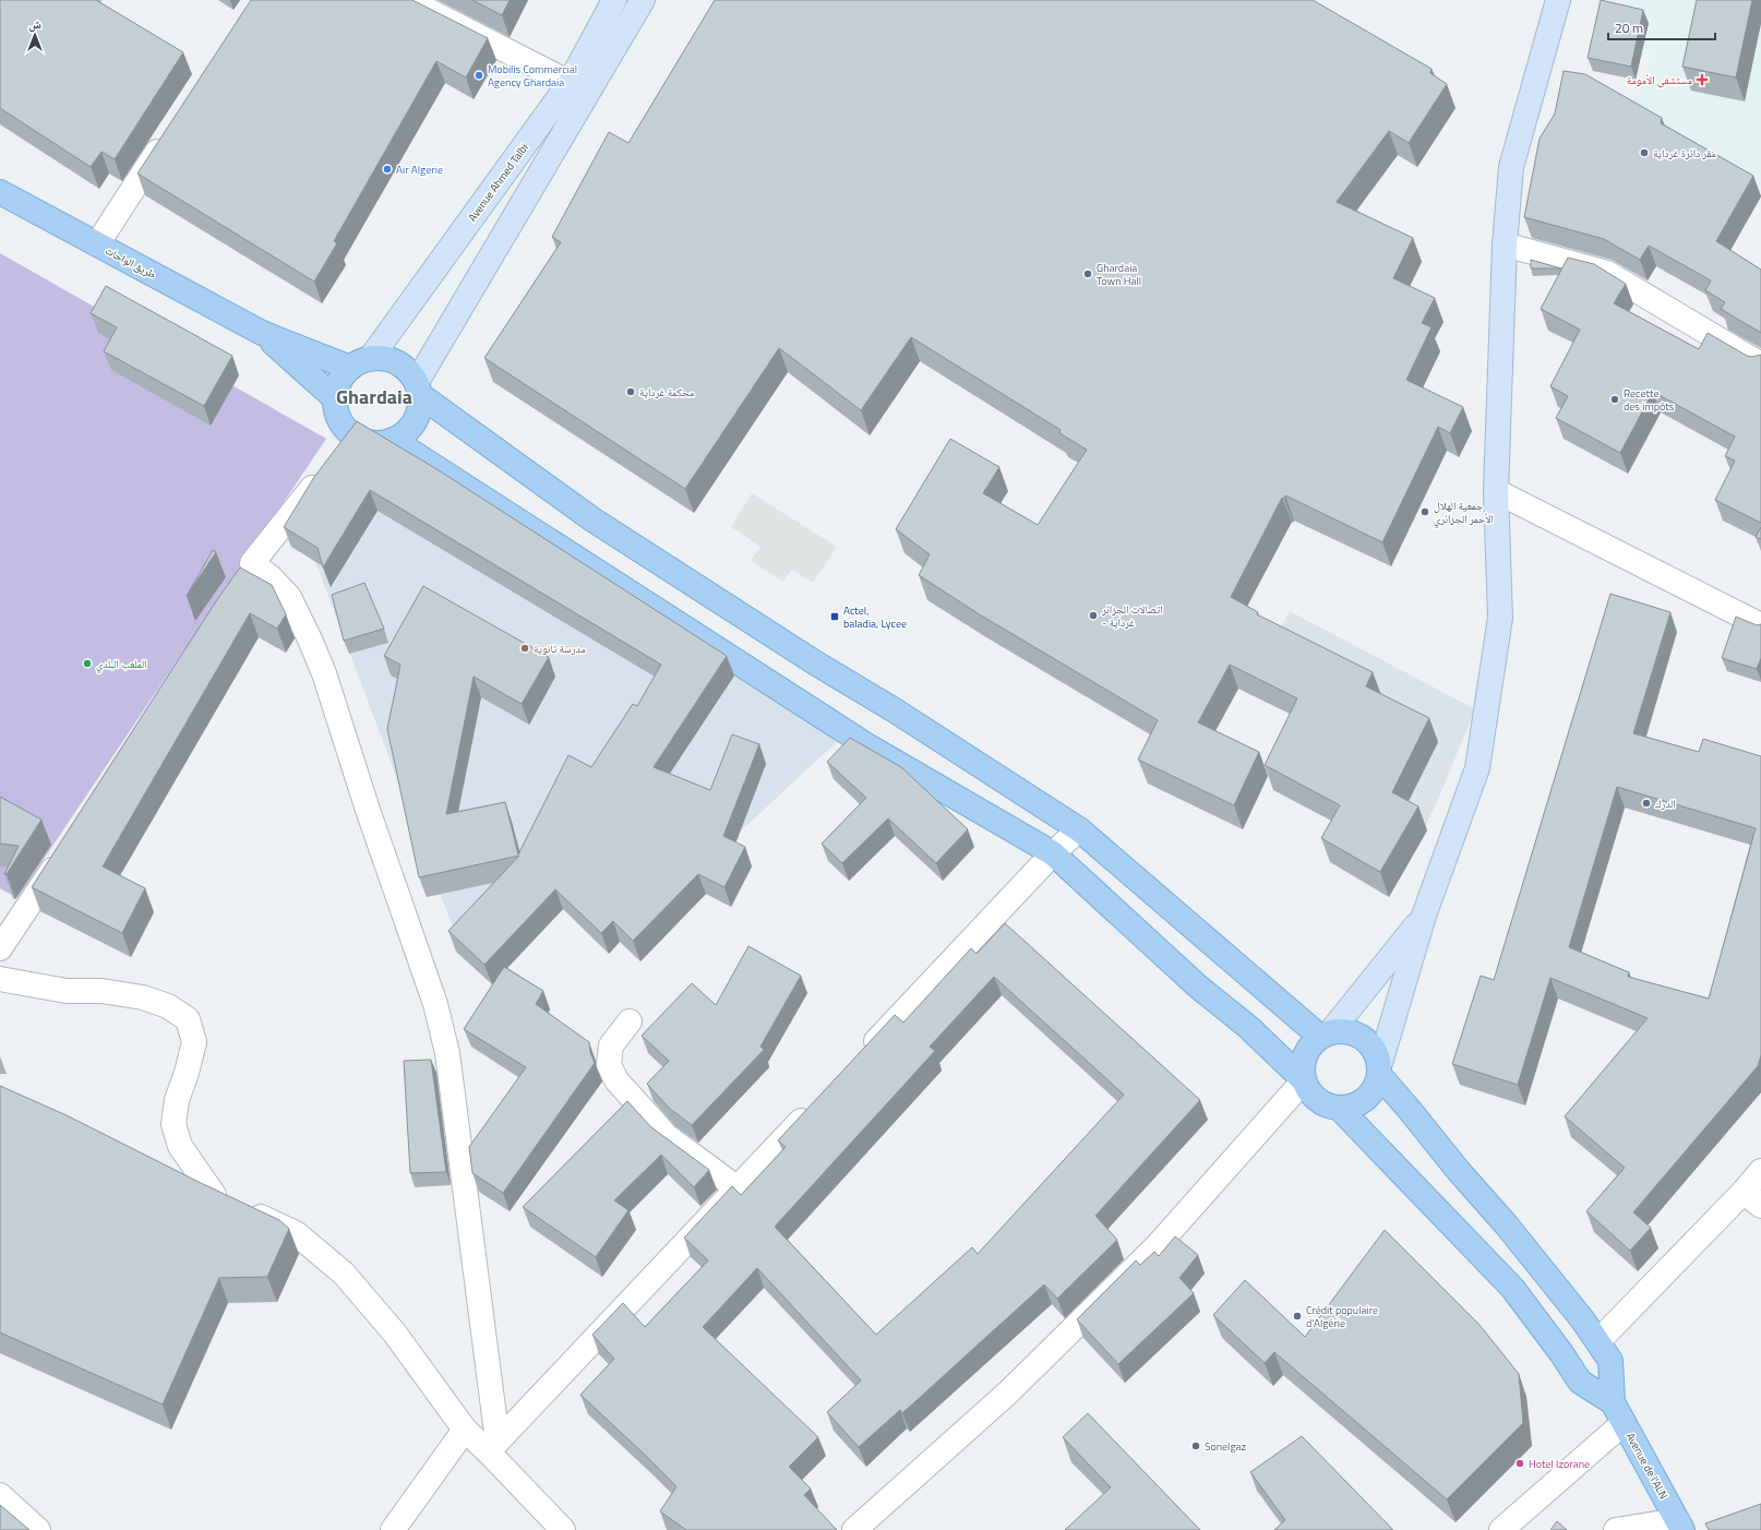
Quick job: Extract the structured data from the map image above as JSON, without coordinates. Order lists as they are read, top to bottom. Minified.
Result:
{"streets":{"main road":["طريق الواحات","Avenue de l'ALN"],"street":["Avenue Ahmed Talbi"]},"crossings":[["Avenue Ahmed Talbi","طريق الواحات"]],"districts":["Ghardaia"],"places":{"other":["Mobilis Commercial Agency Ghardaia","مقر دائرة غرداية","Air Algerie","Ghardaia Town Hall","محكمة غرداية","Recette des impôts","جمعية الهلال الأحمر الجزائري","اتصالات الجزائر - غرداية","مدرسة ثانوية","الملعب البلدي","الدرك","Crédit populaire d'Algérie","Sonelgaz","Hotel Izorane"],"health":["مستشفى الأمومة"],"transit":["Actel, baladia, Lycee"]},"scale_bar":"20 m","north":"top"}
